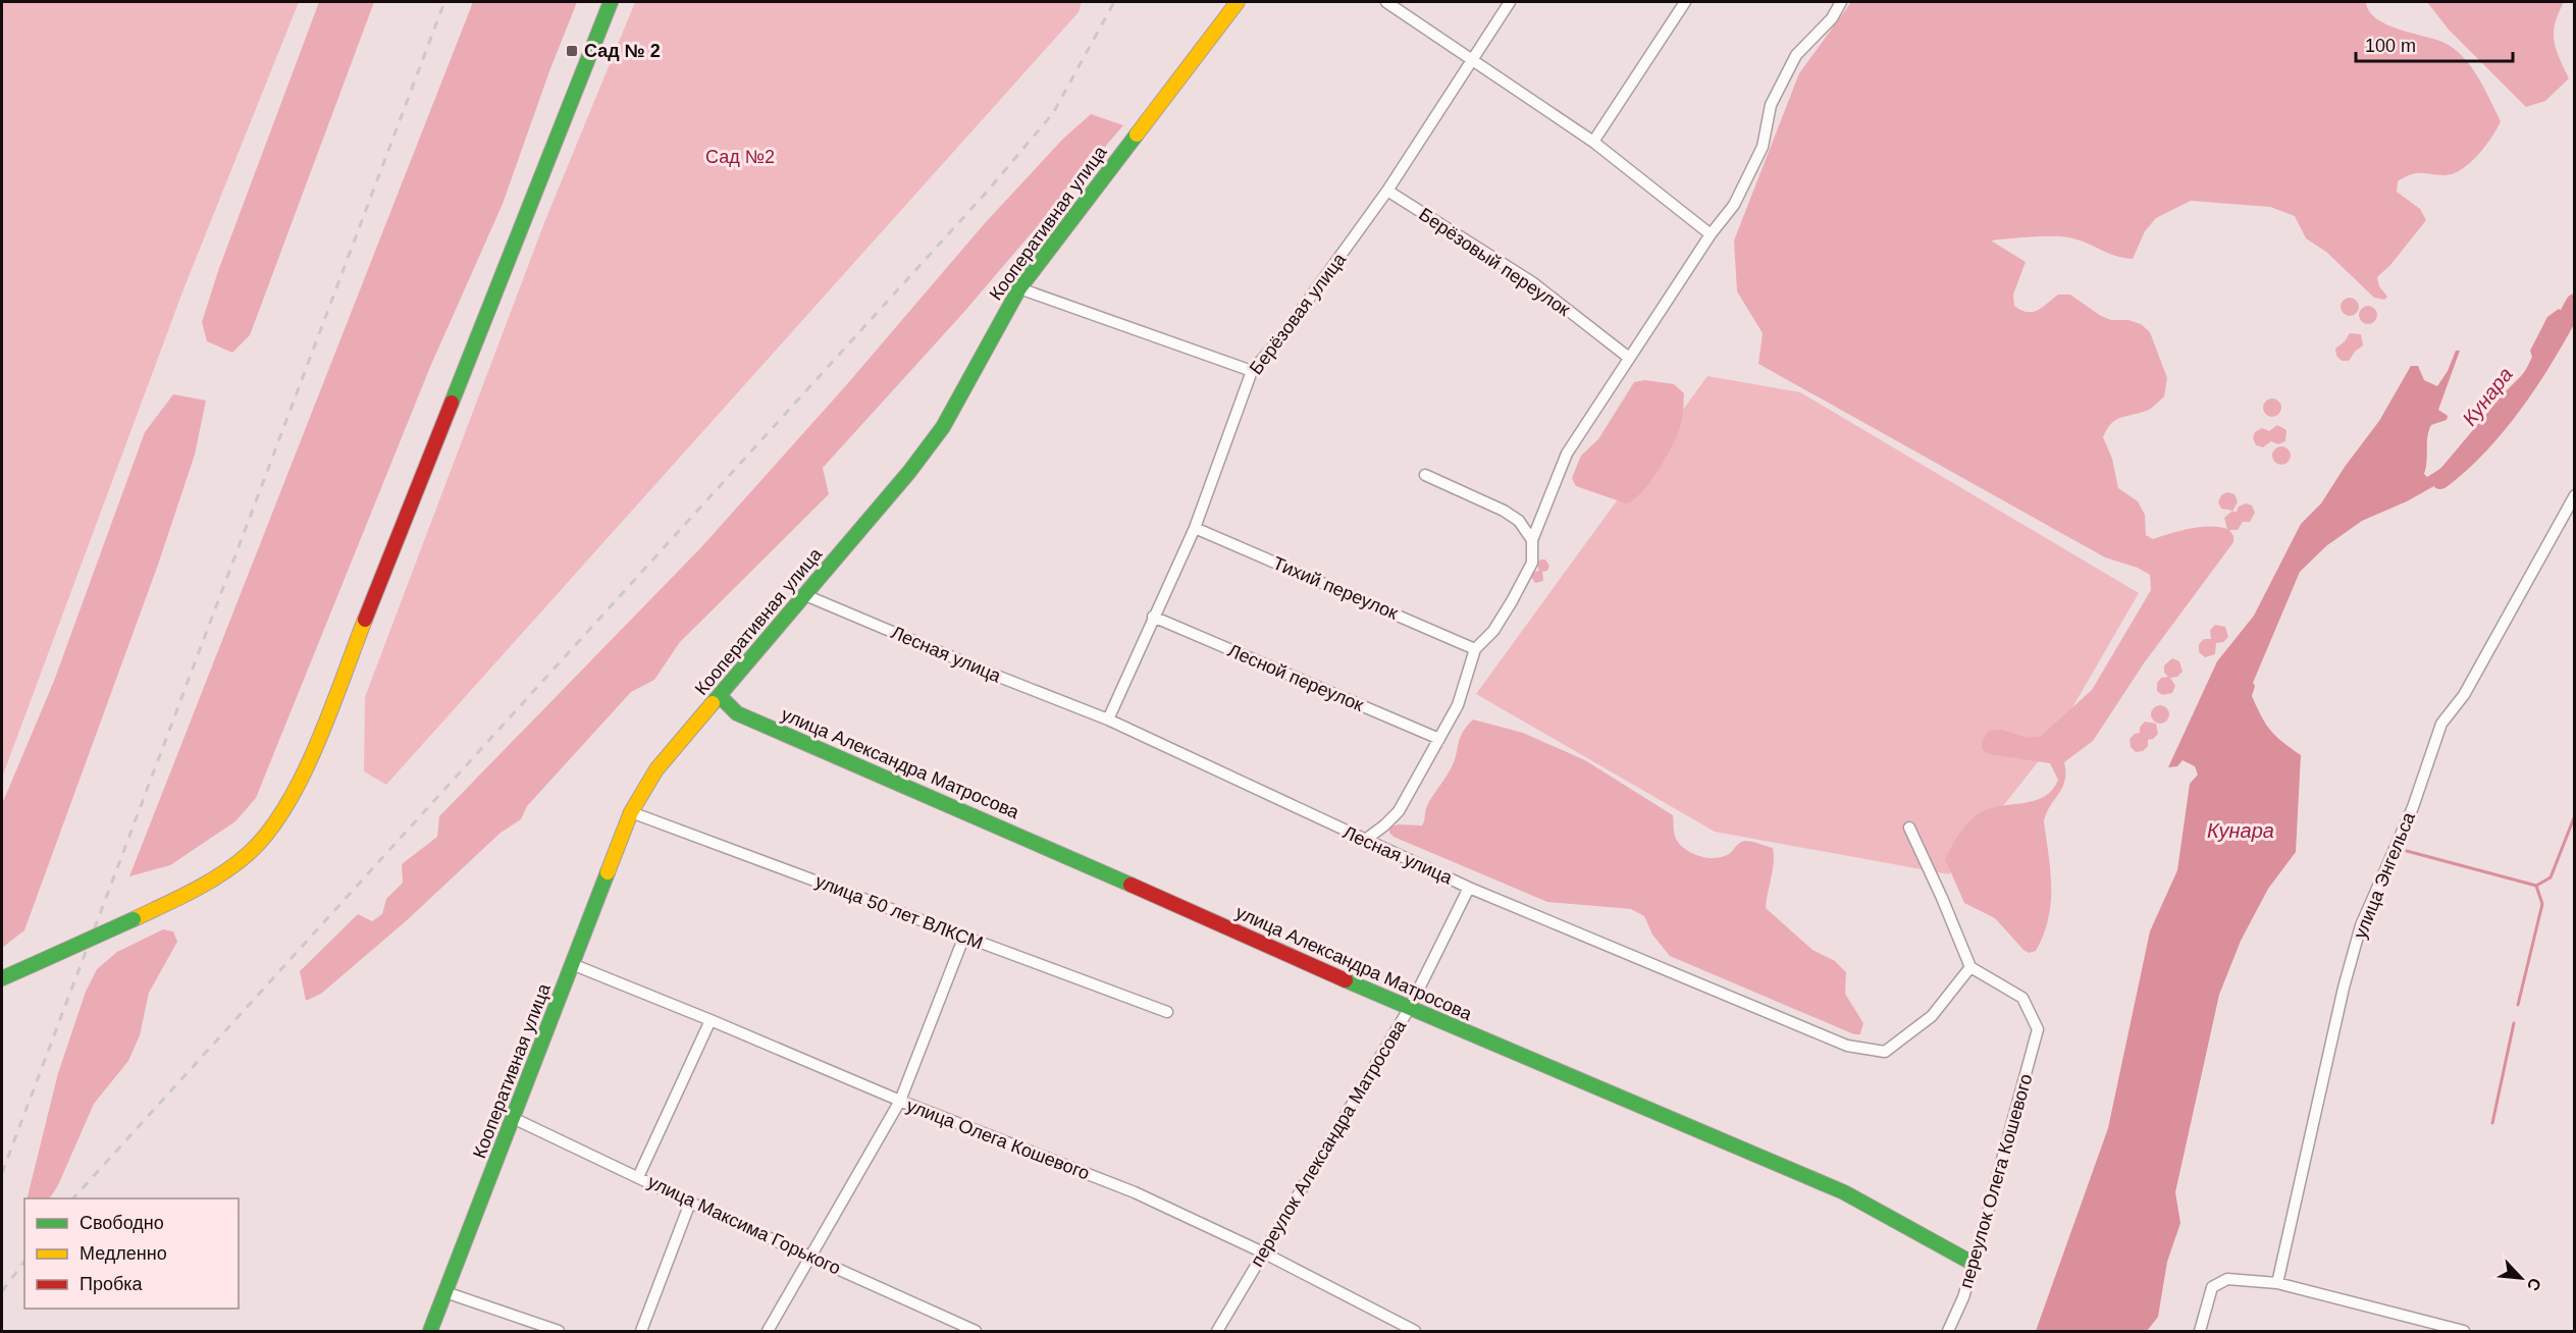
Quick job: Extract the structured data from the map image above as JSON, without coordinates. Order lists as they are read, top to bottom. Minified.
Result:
{"streets":{"main road":["Кооперативная улица","улица Александра Матросова"],"street":["Берёзовый переулок","Берёзовая улица","Тихий переулок","Лесная улица","Лесной переулок","улица Энгельса","улица 50 лет ВЛКСМ","улица Олега Кошевого","переулок Александра Матросова","переулок Олега Кошевого","улица Максима Горького"]},"crossings":[["Кооперативная улица","Лесная улица"],["Кооперативная улица","улица Александра Матросова"],["Кооперативная улица","улица 50 лет ВЛКСМ"],["Кооперативная улица","улица Олега Кошевого"],["Кооперативная улица","улица Максима Горького"],["Берёзовый переулок","Берёзовая улица"],["Берёзовая улица","Тихий переулок"],["Берёзовая улица","Лесная улица"],["Берёзовая улица","Лесной переулок"],["Лесная улица","переулок Александра Матросова"],["Лесная улица","переулок Олега Кошевого"],["улица Александра Матросова","переулок Александра Матросова"],["улица Александра Матросова","переулок Олега Кошевого"],["улица Олега Кошевого","переулок Александра Матросова"]],"water":["Кунара"],"parks":["Сад №2"],"places":{"transit":["Сад № 2"]},"legend":["Свободно","Медленно","Пробка"],"scale_bar":"100 m","north":"bottom right"}
